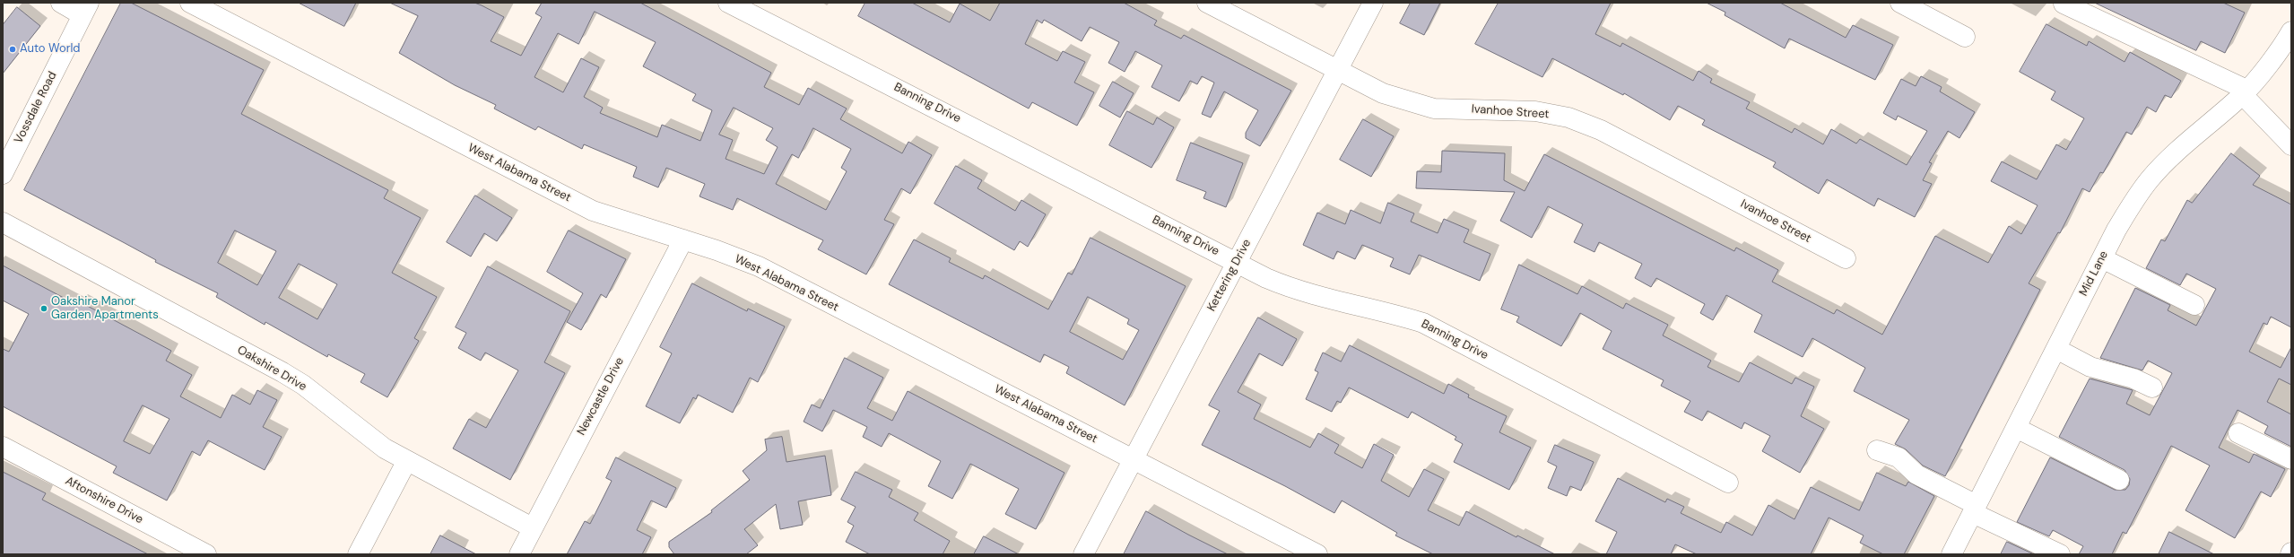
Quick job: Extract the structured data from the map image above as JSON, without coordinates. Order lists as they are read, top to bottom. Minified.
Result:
{"streets":{"street":["Banning Drive","Vossdale Road","Ivanhoe Street","West Alabama Street","Mid Lane","Kettering Drive","Oakshire Drive","Newcastle Drive","Aftonshire Drive"]},"crossings":[["Banning Drive","Kettering Drive"],["Ivanhoe Street","Kettering Drive"],["West Alabama Street","Kettering Drive"],["West Alabama Street","Newcastle Drive"],["Oakshire Drive","Newcastle Drive"]],"places":["Auto World","Oakshire Manor Garden Apartments"]}
